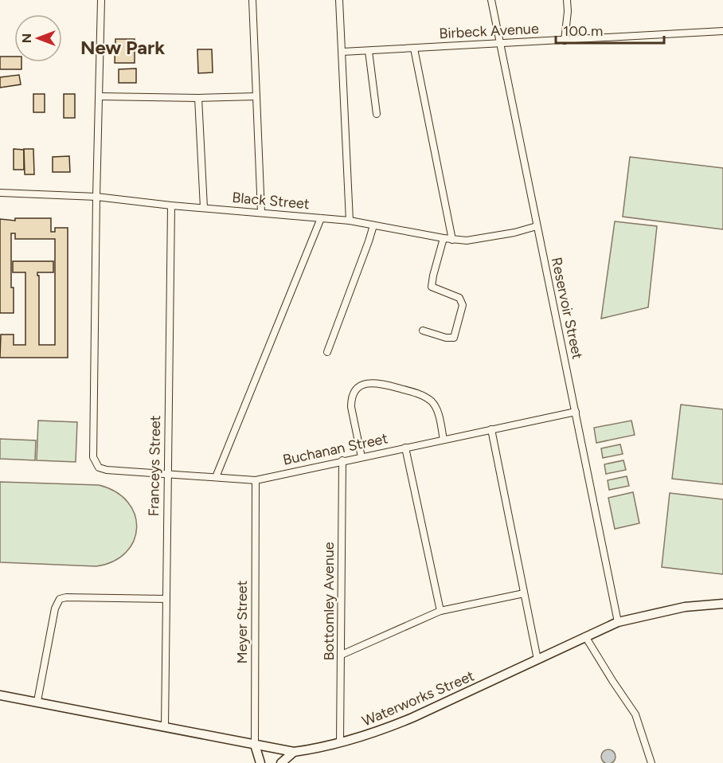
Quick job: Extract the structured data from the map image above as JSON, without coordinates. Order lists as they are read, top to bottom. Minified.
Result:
{"streets":{"street":["Birbeck Avenue","Black Street","Reservoir Street","Buchanan Street","Franceys Street","Bottomley Avenue","Meyer Street","Waterworks Street"]},"crossings":[["Birbeck Avenue","Reservoir Street"],["Black Street","Reservoir Street"],["Black Street","Buchanan Street"],["Black Street","Franceys Street"],["Reservoir Street","Buchanan Street"],["Reservoir Street","Waterworks Street"],["Buchanan Street","Franceys Street"],["Buchanan Street","Bottomley Avenue"],["Buchanan Street","Meyer Street"],["Franceys Street","Waterworks Street"],["Bottomley Avenue","Waterworks Street"],["Meyer Street","Waterworks Street"]],"districts":["New Park"],"scale_bar":"100 m","north":"left"}
